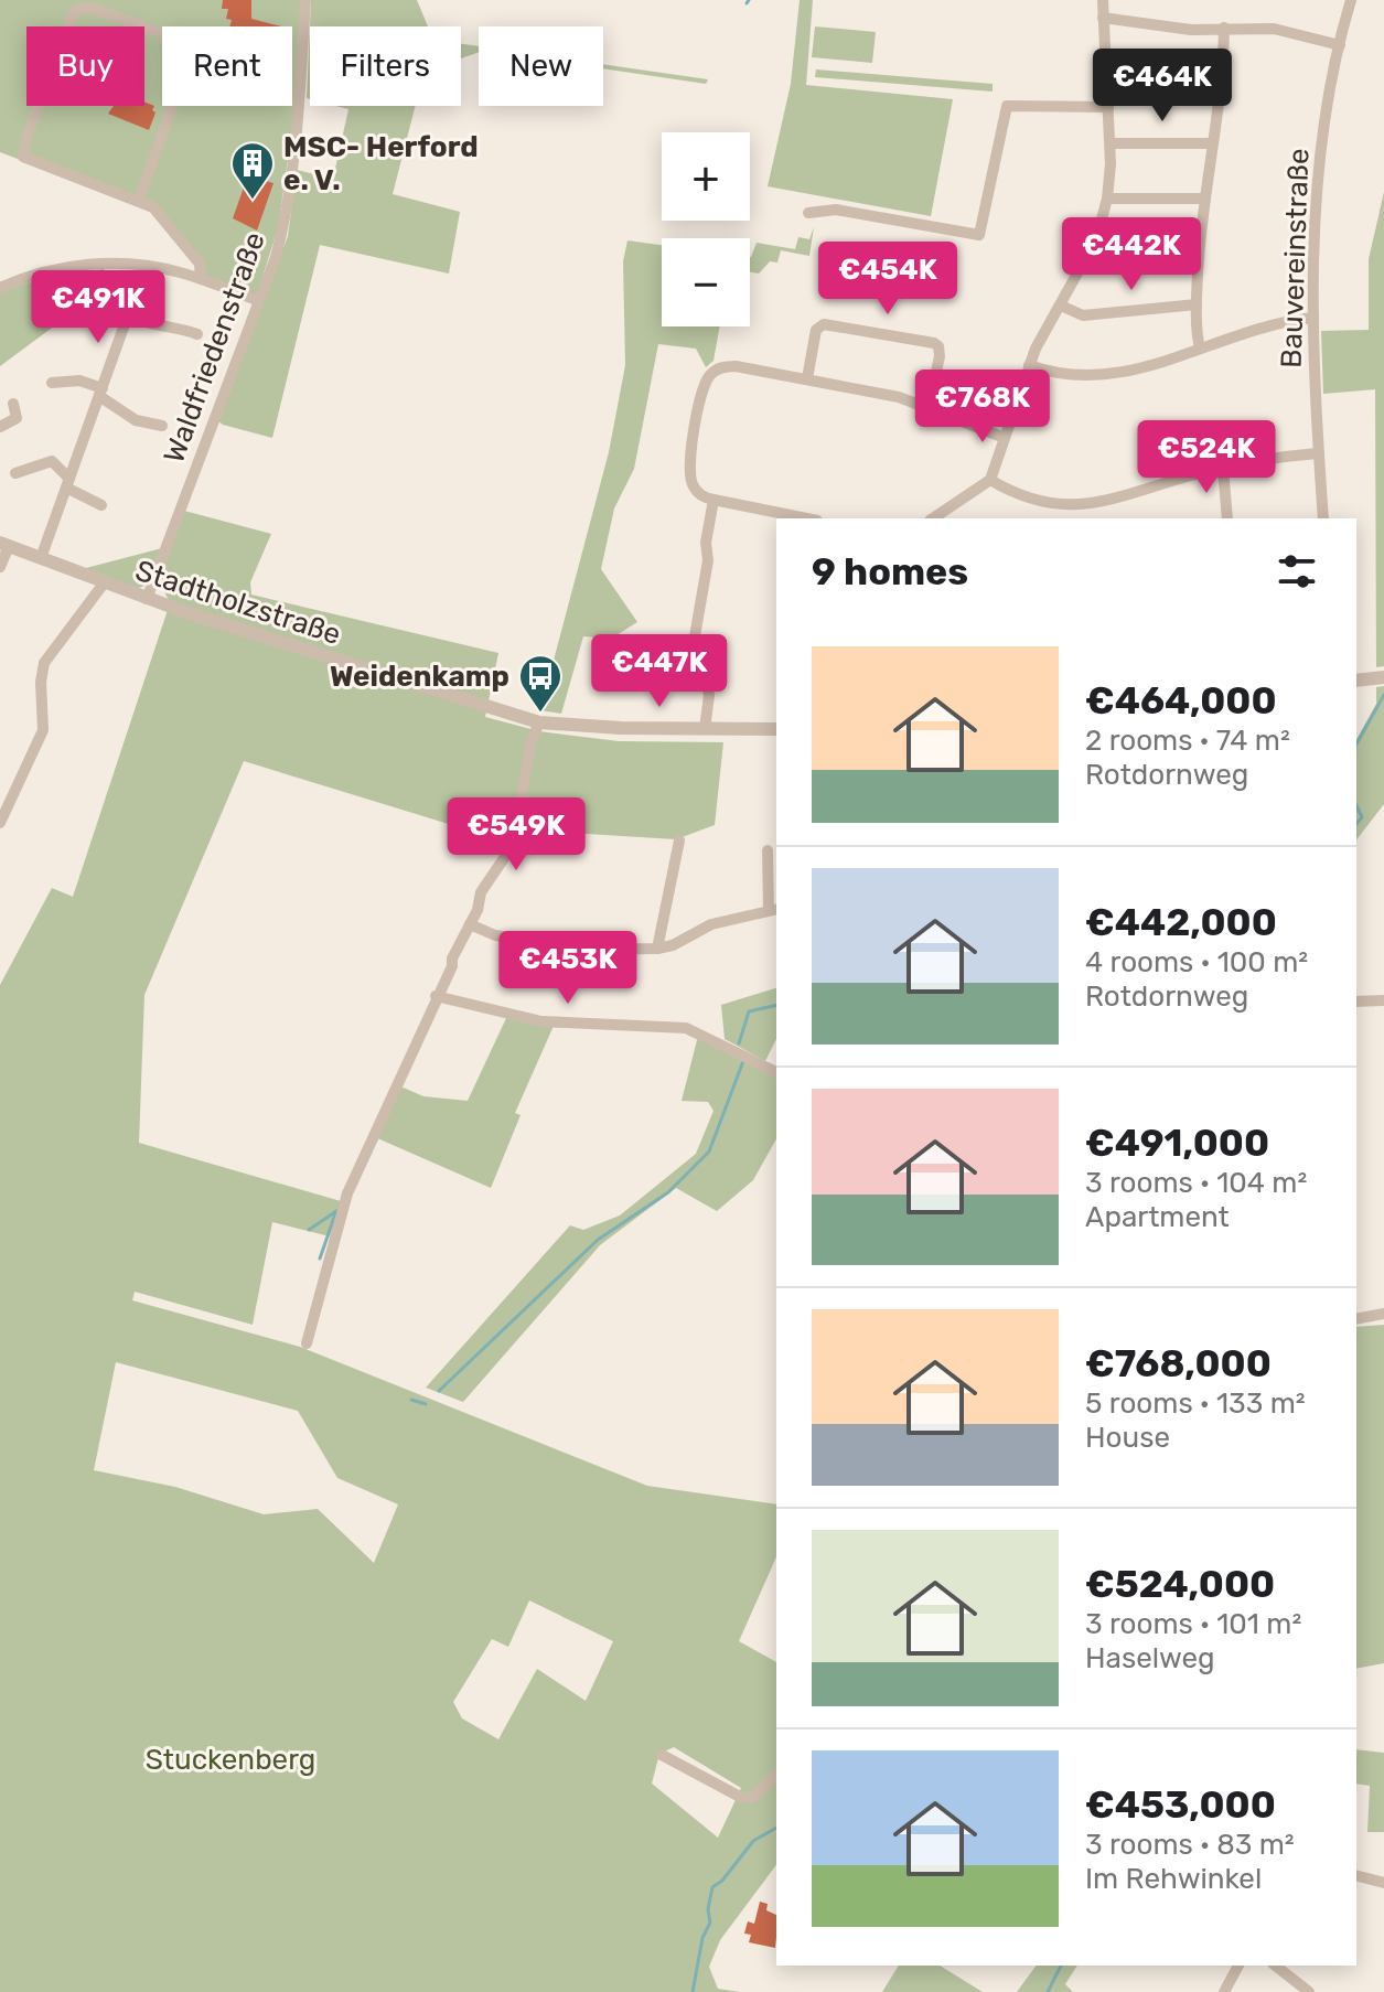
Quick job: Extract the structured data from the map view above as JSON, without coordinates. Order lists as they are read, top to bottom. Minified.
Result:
{"streets":{"street":["Bauvereinstraße","Waldfriedenstraße","Stadtholzstraße"]},"crossings":[["Waldfriedenstraße","Stadtholzstraße"]],"parks":["Stuckenberg"],"places":{"building":["MSC- Herford e. V."],"bus stop":["Weidenkamp"]},"page":{"chip":["Buy","Rent","Filters","New"],"price":["€464K","€442K","€454K","€491K","€768K","€524K","€447K","€549K","€453K"],"map_buttons":["+","−"],"heading":"9 homes","list":[{"name":"€464,000","note":"2 rooms · 74 m² · Rotdornweg"},{"name":"€442,000","note":"4 rooms · 100 m² · Rotdornweg"},{"name":"€491,000","note":"3 rooms · 104 m² · Apartment"},{"name":"€768,000","note":"5 rooms · 133 m² · House"},{"name":"€524,000","note":"3 rooms · 101 m² · Haselweg"},{"name":"€453,000","note":"3 rooms · 83 m² · Im Rehwinkel"}]}}
